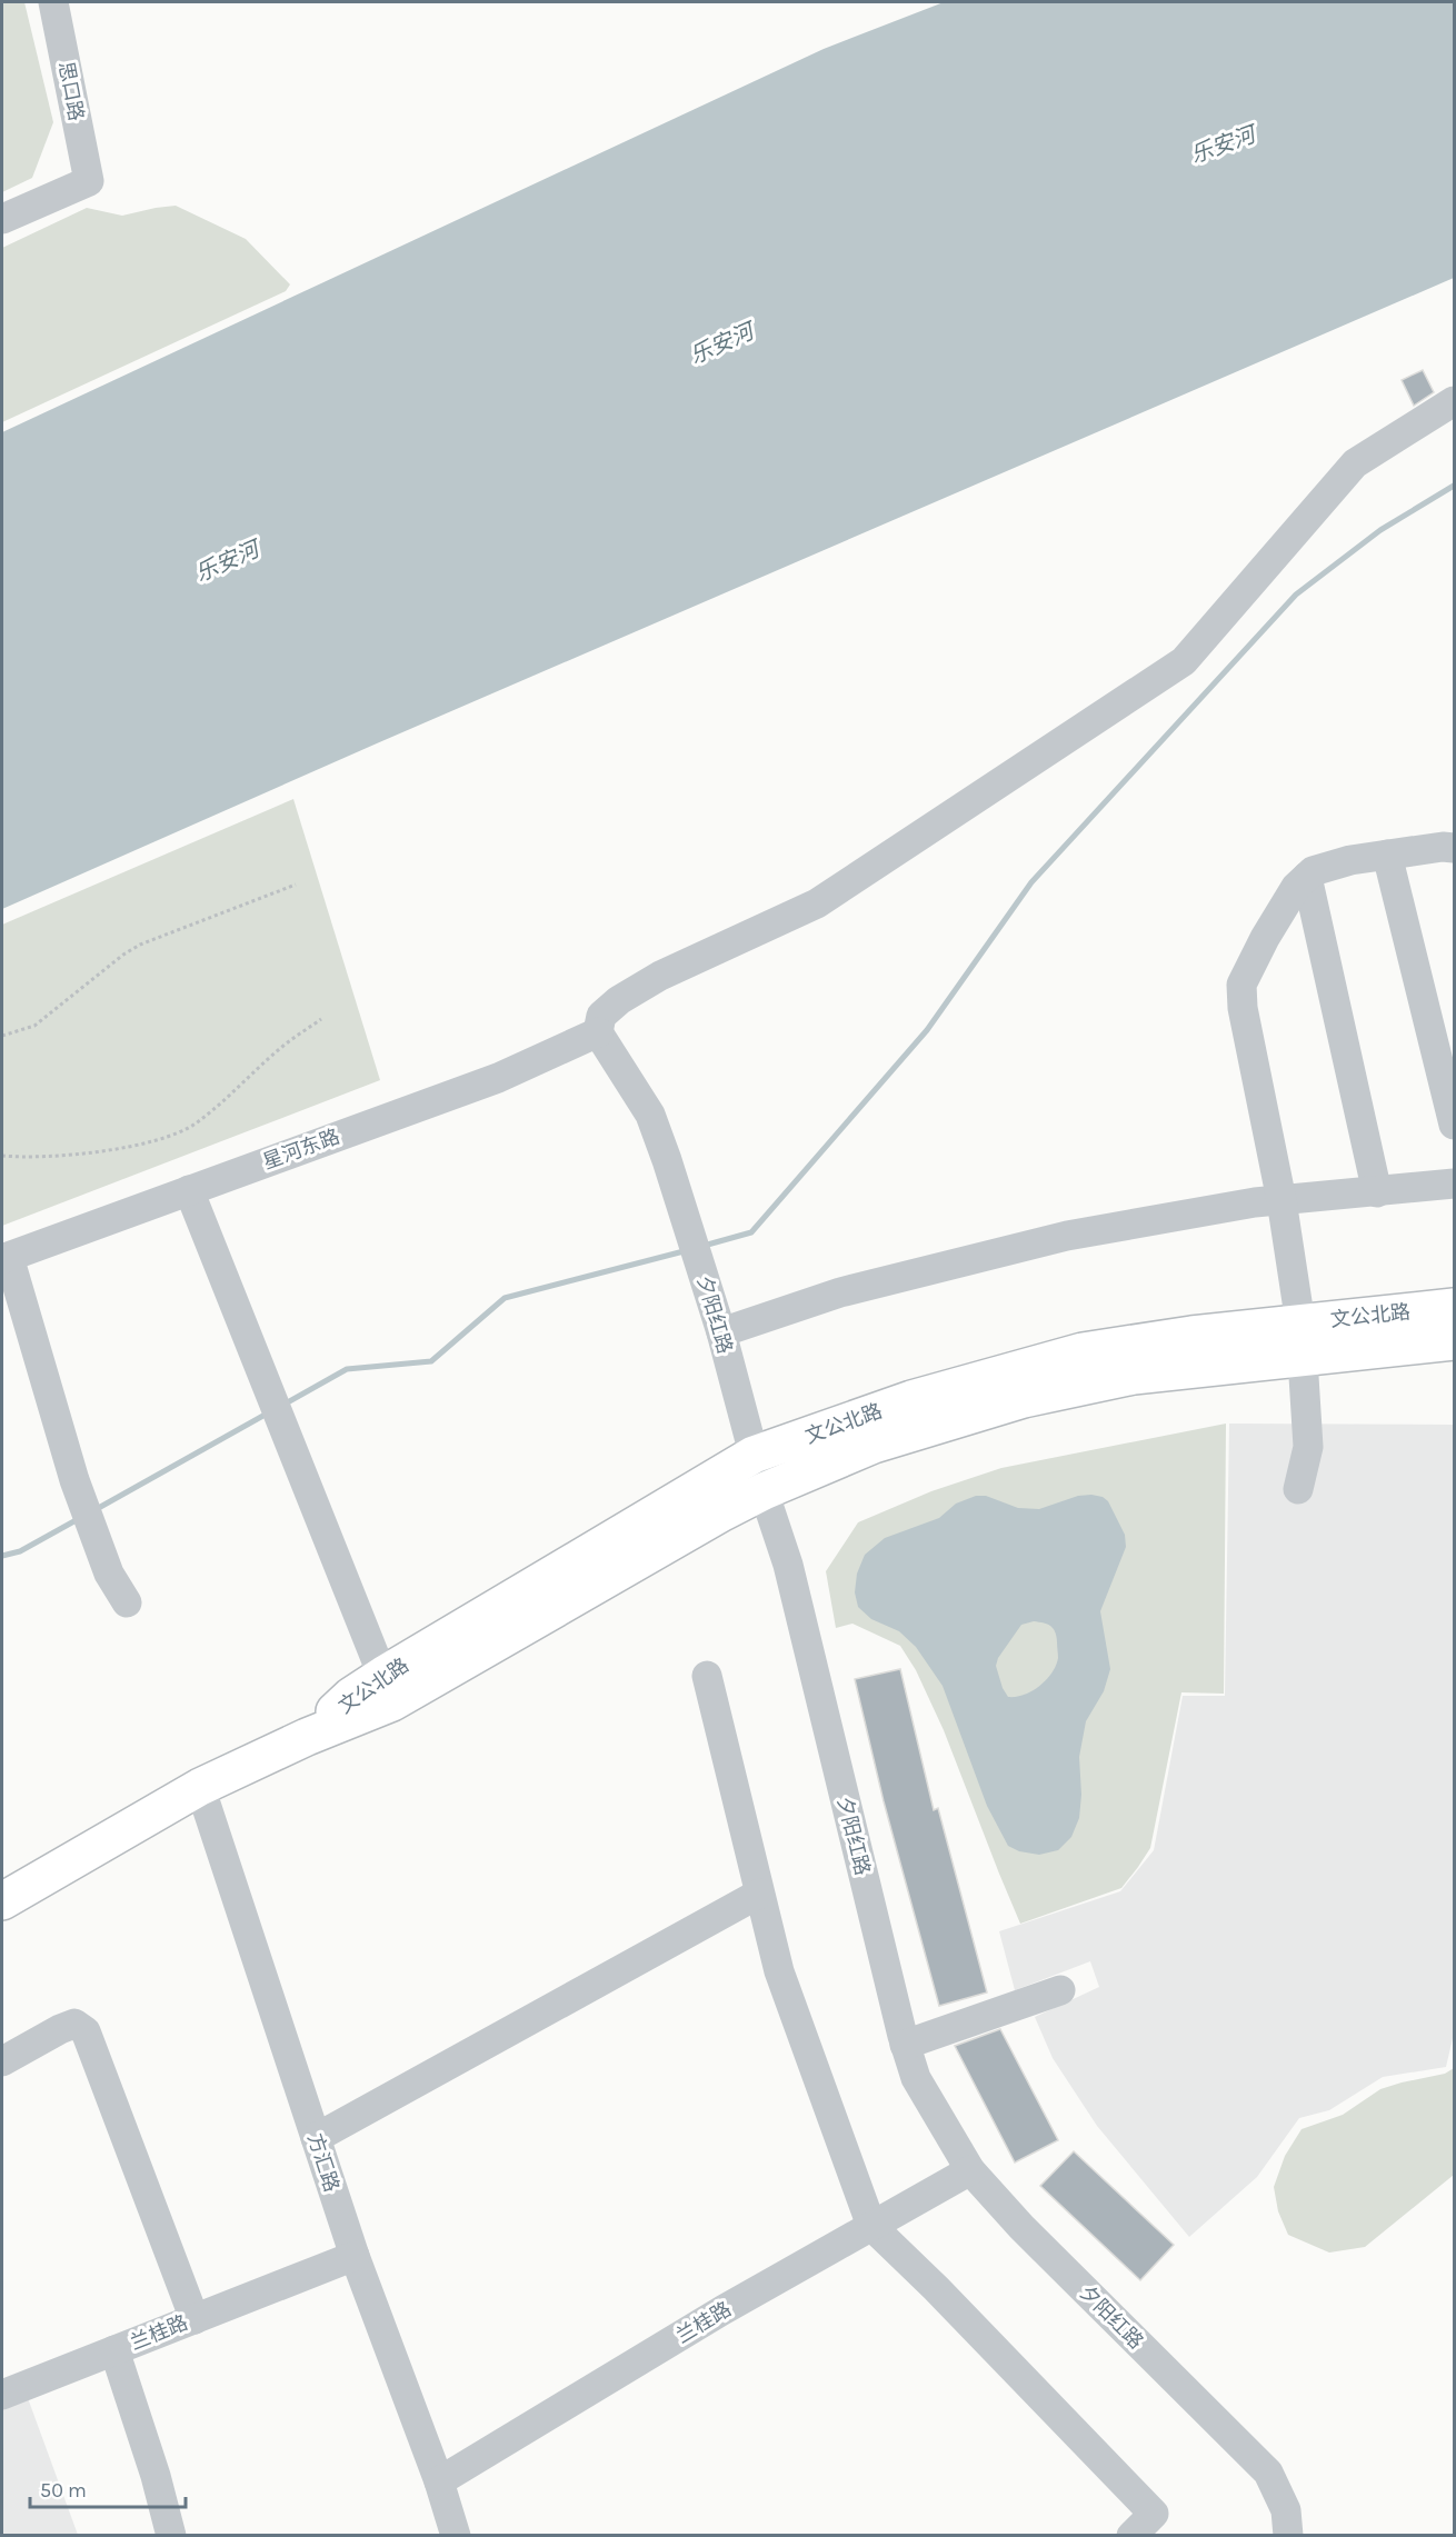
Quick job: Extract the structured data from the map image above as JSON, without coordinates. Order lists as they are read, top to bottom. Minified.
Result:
{"streets":{"main road":["文公北路"],"street":["思口路","星河东路","夕阳红路","方汇路","兰桂路"]},"crossings":[["星河东路","夕阳红路"],["夕阳红路","文公北路"],["夕阳红路","兰桂路"],["文公北路","方汇路"],["方汇路","兰桂路"]],"water":["乐安河"],"scale_bar":"50 m"}
